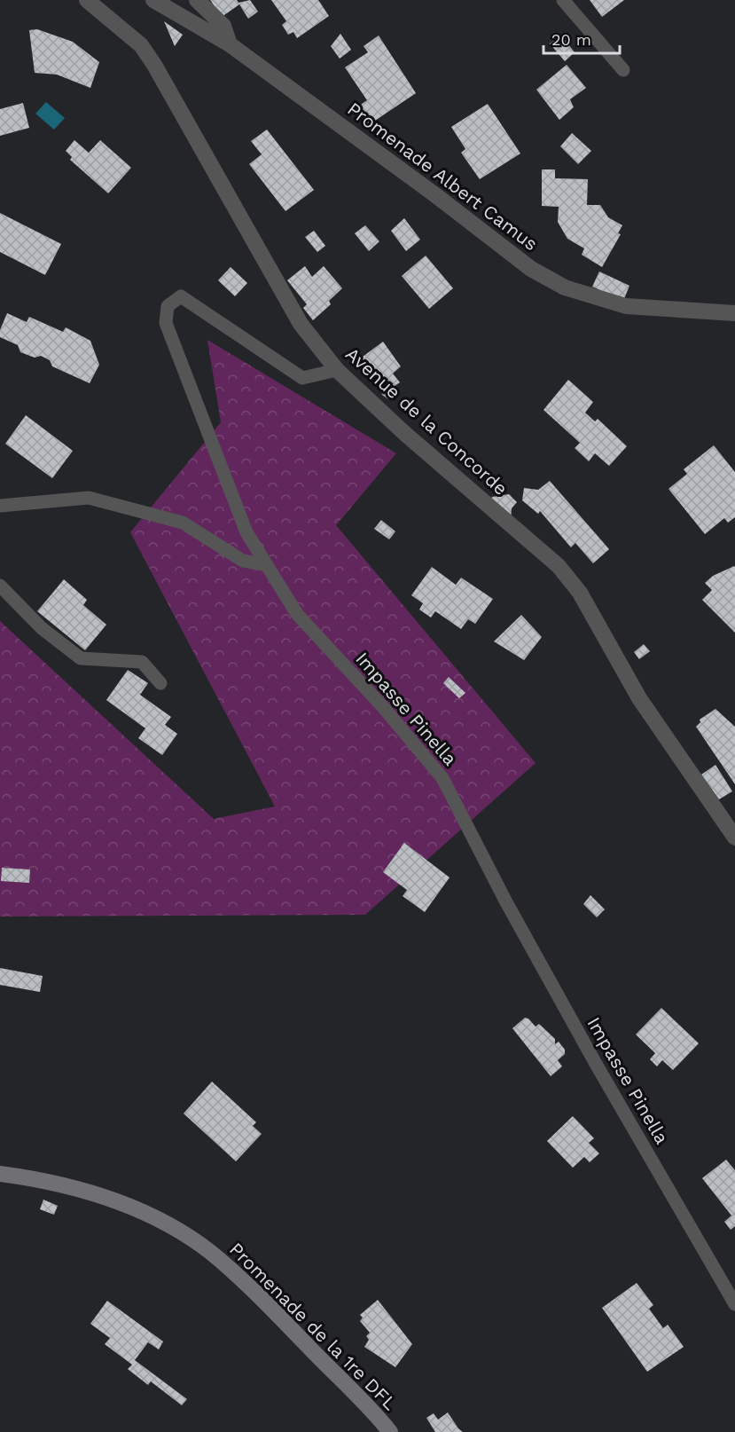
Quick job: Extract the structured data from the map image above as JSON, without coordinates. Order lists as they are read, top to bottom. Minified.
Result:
{"streets":{"street":["Promenade Albert Camus","Avenue de la Concorde","Promenade de la 1re DFL"],"lane":["Impasse Pinella"]},"crossings":[["Avenue de la Concorde","Impasse Pinella"]],"scale_bar":"20 m"}
